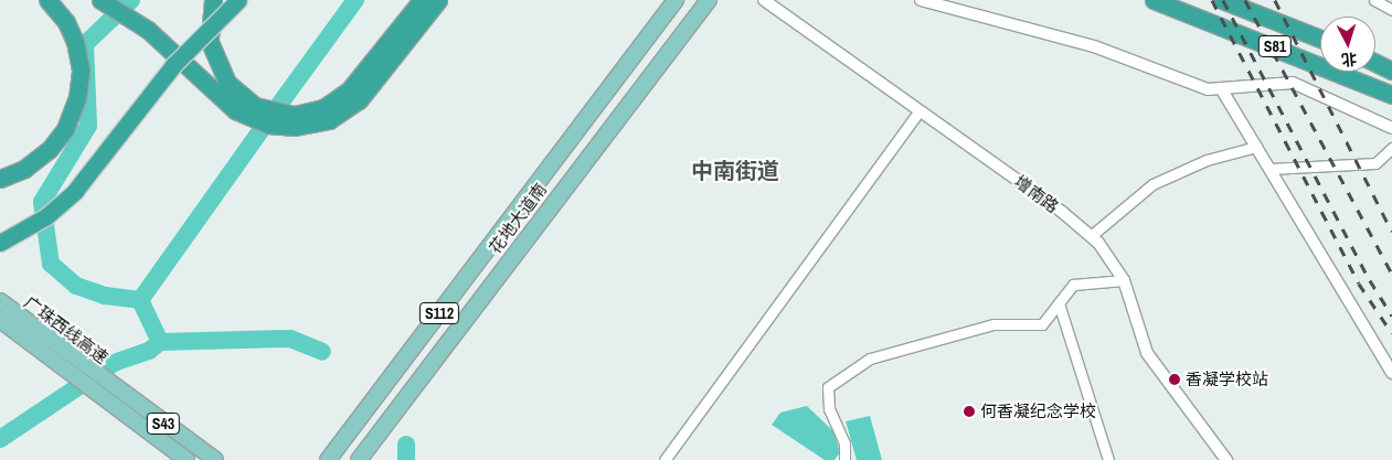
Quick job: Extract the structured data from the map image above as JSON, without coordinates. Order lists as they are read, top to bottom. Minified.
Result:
{"streets":{"highway":["S81"],"main road":["花地大道南","S112","广珠西线高速","S43"],"street":["增南路"]},"crossings":[["广珠西线高速","S43"]],"districts":["中南街道"],"places":["香凝学校站","何香凝纪念学校"],"north":"bottom"}
